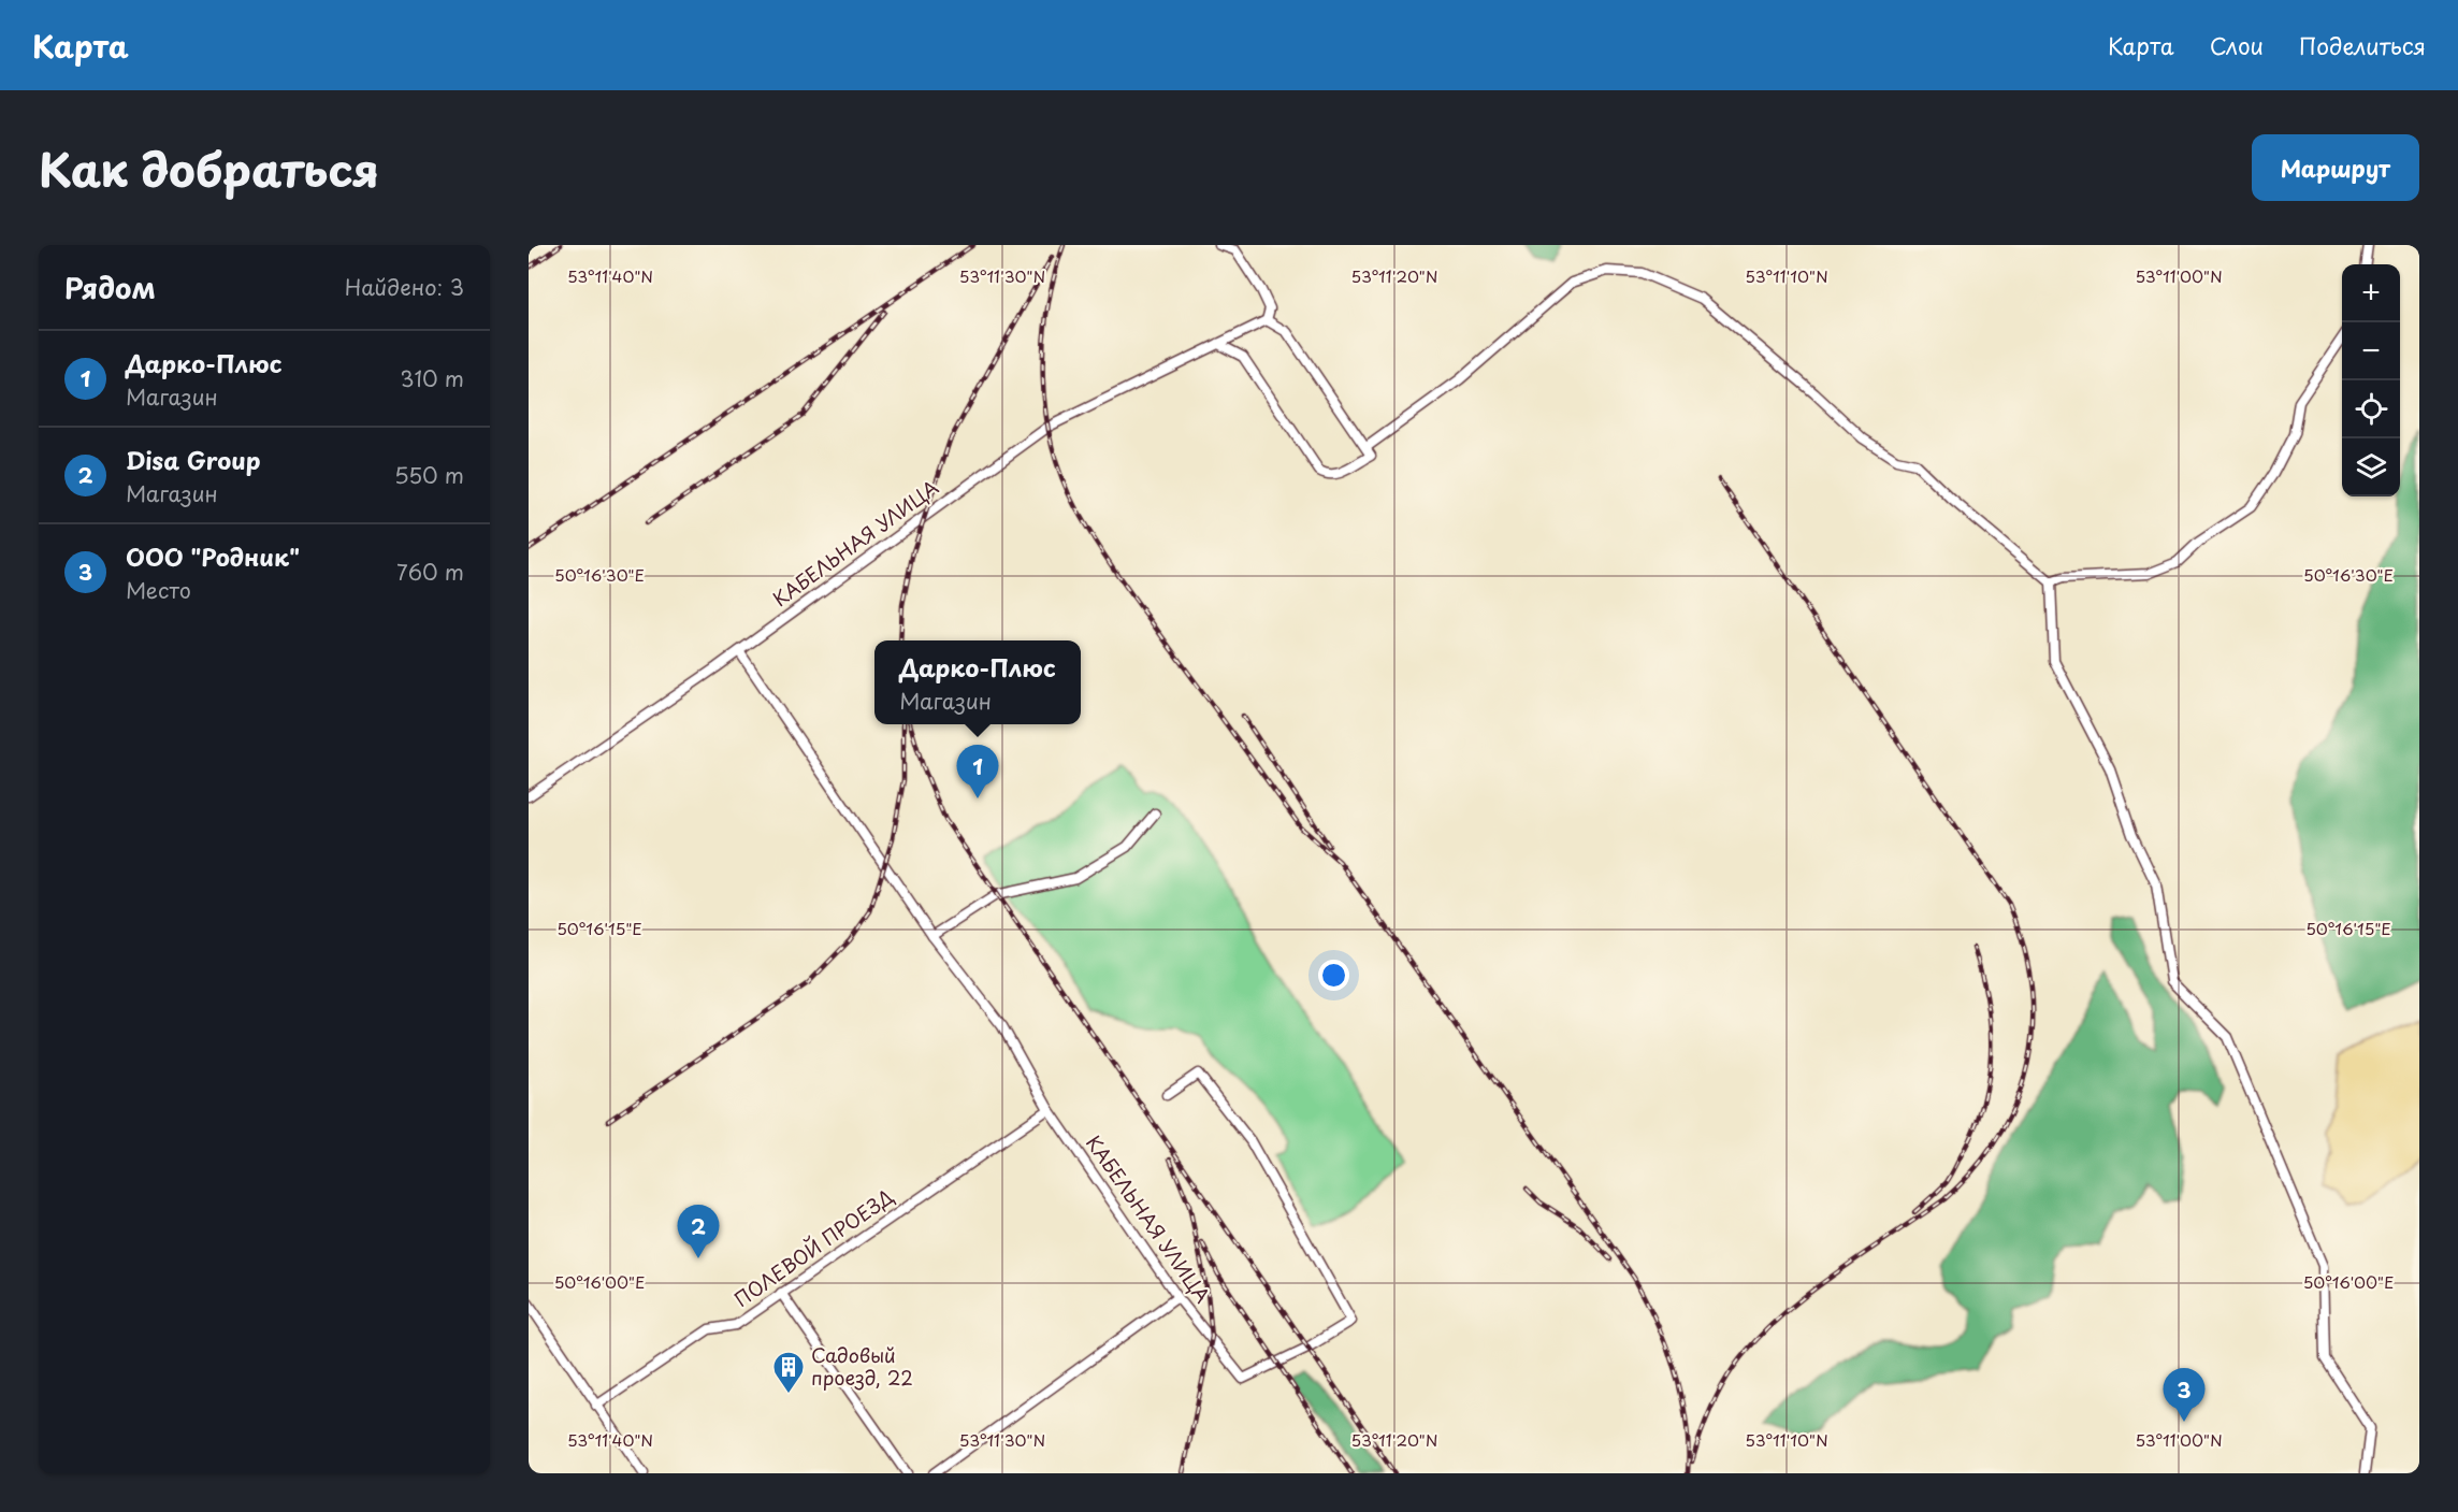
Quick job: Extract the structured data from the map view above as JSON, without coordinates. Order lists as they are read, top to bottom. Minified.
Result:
{"streets":{"street":["КАБЕЛЬНАЯ УЛИЦА","ПОЛЕВОЙ ПРОЕЗД"]},"crossings":[["КАБЕЛЬНАЯ УЛИЦА","ПОЛЕВОЙ ПРОЕЗД"]],"places":{"building":["Садовый проезд, 22"]},"page":{"header":"Карта","nav":["Карта","Слои","Поделиться"],"title":"Как добраться","buttons":"Маршрут","heading":["Рядом","Найдено: 3"],"map_buttons":["+","−"],"list":[{"mark":"1","name":"Дарко-Плюс","note":"Магазин","value":"310 m"},{"mark":"2","name":"Disa Group","note":"Магазин","value":"550 m"},{"mark":"3","name":"ООО \"Родник\"","note":"Место","value":"760 m"}],"popup":["Дарко-Плюс","Магазин"],"pins":["1","2","3"]},"coordinates":["53°11'40\"N","53°11'30\"N","53°11'20\"N","53°11'10\"N","53°11'00\"N","50°16'30\"E","50°16'15\"E","50°16'00\"E"]}
